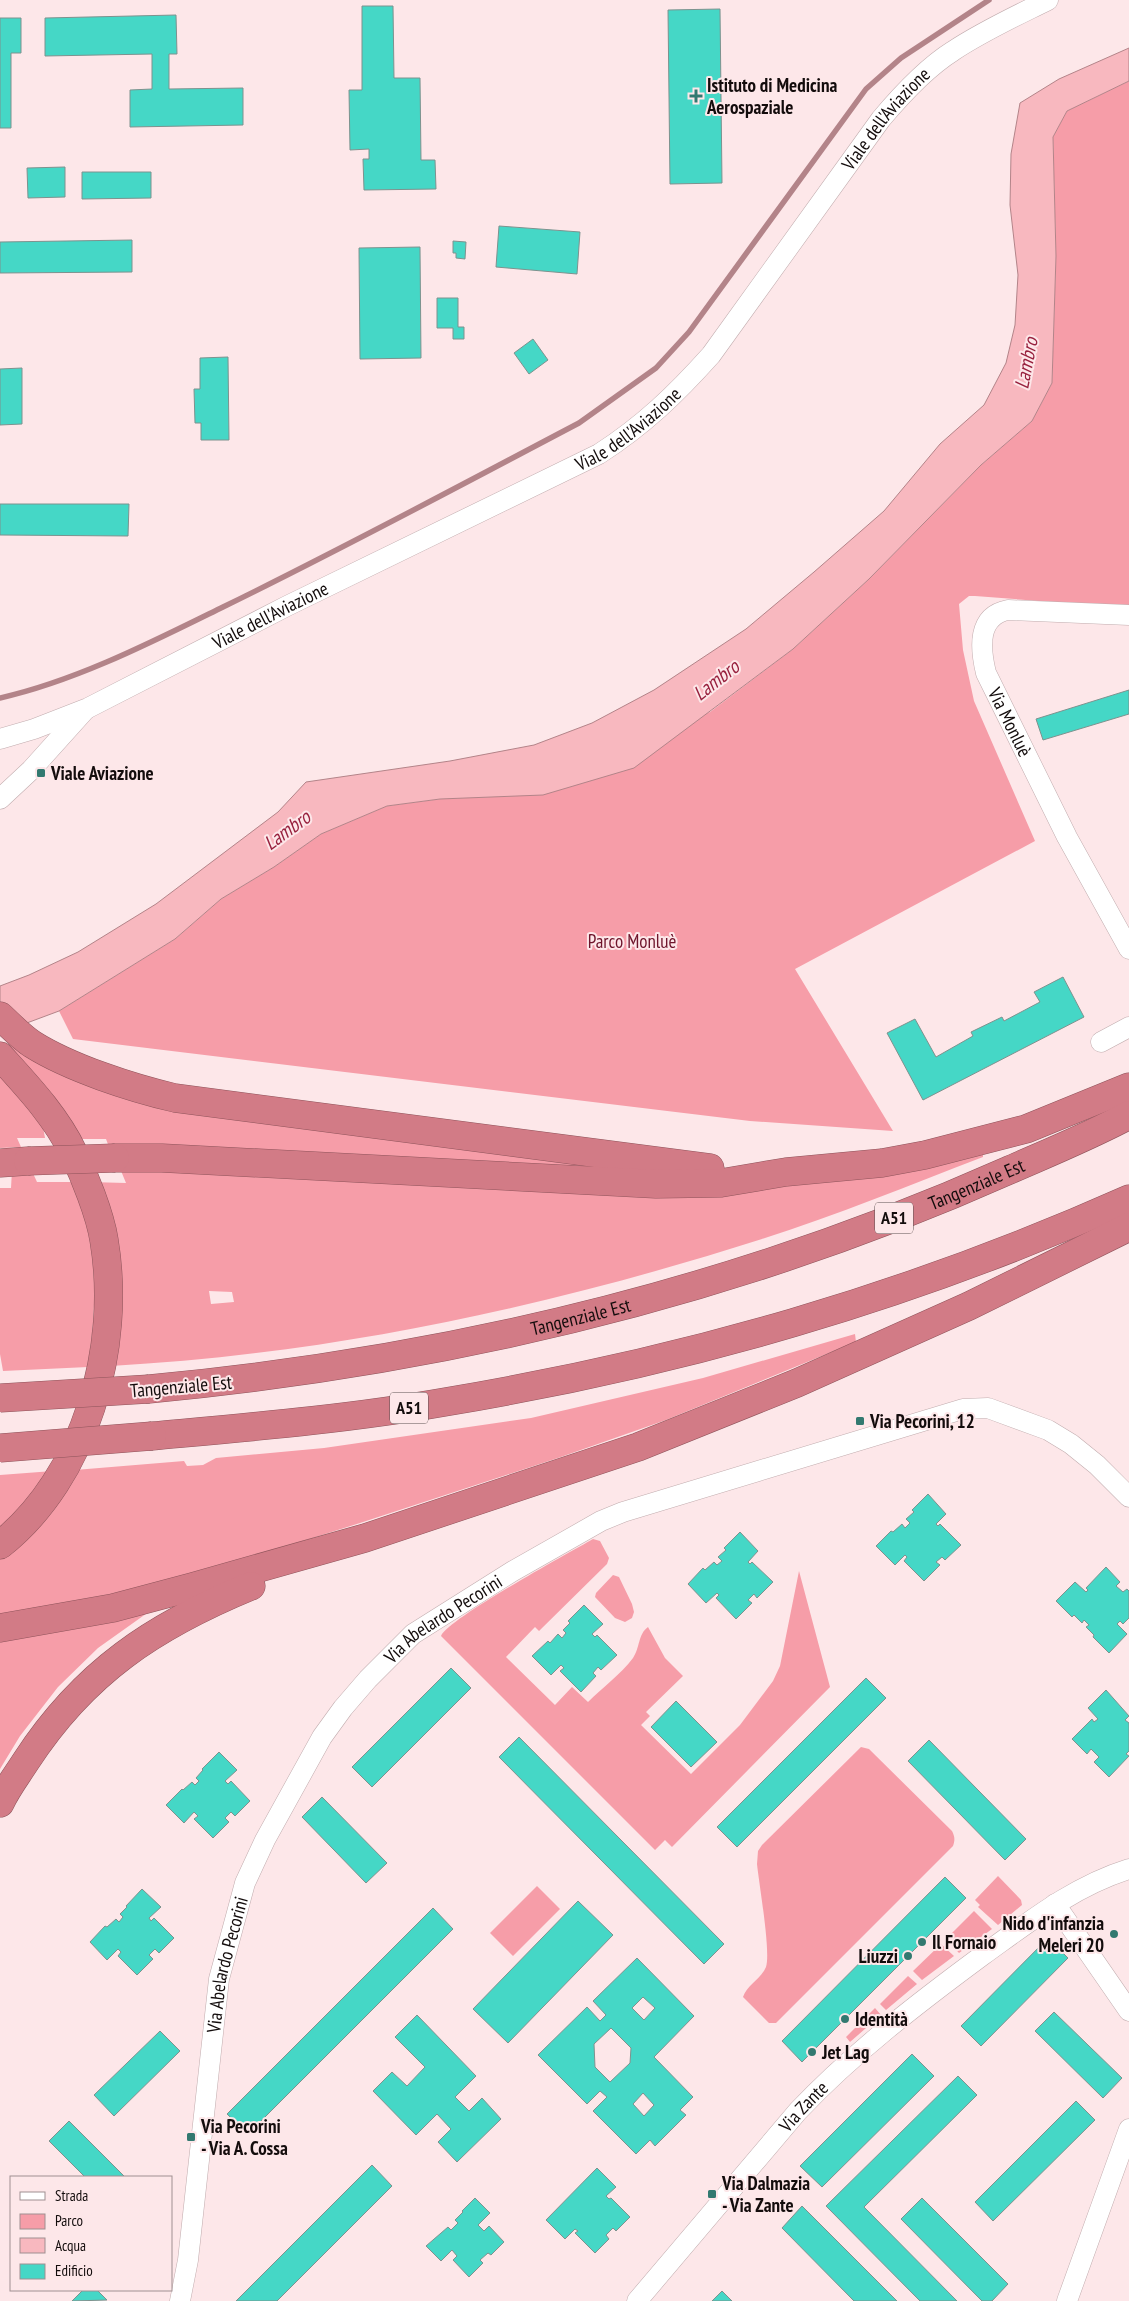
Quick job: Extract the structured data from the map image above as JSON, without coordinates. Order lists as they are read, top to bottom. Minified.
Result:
{"streets":{"highway":["Tangenziale Est","A51"],"street":["Viale dell'Aviazione","Via Monluè","Via Abelardo Pecorini","Via Zante"]},"water":["Lambro"],"parks":["Parco Monluè"],"places":{"health":["Istituto di Medicina Aerospaziale"],"transit":["Viale Aviazione","Via Pecorini, 12","Via Pecorini - Via A. Cossa","Via Dalmazia - Via Zante"],"other":["Nido d'infanzia Meleri 20","Il Fornaio","Liuzzi","Identità","Jet Lag"]},"legend":["Strada","Parco","Acqua","Edificio"]}
